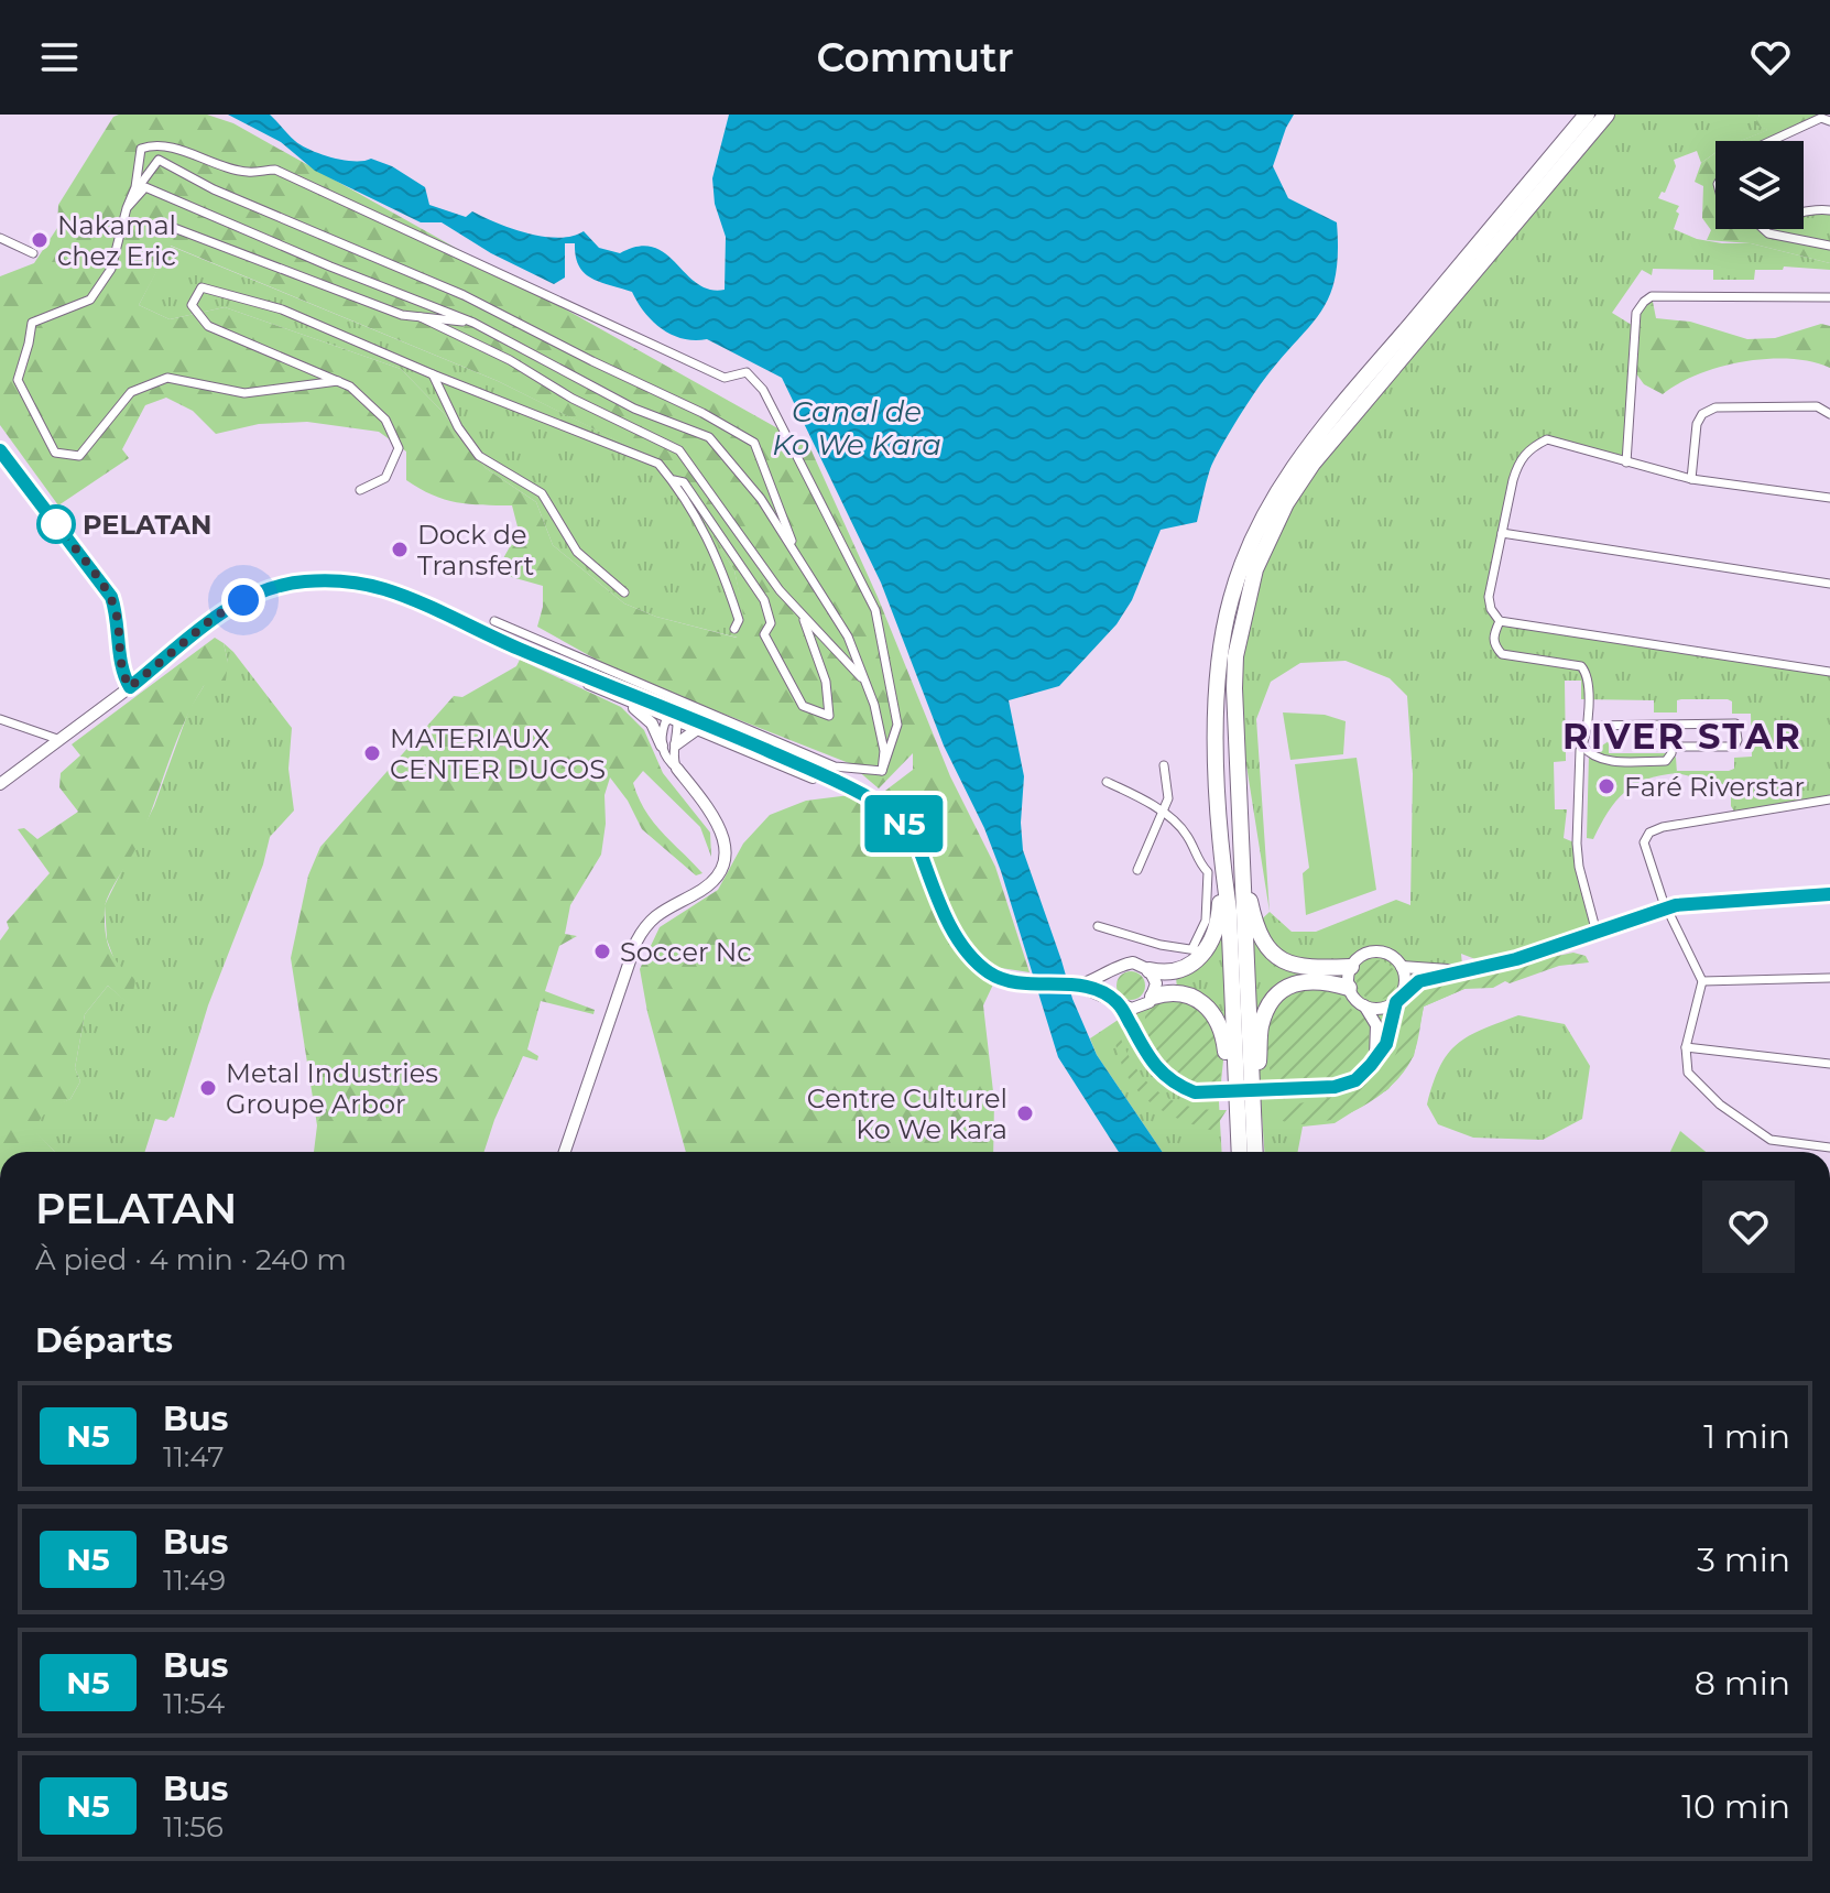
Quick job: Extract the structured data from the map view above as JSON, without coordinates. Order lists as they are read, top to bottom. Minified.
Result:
{"districts":["RIVER STAR"],"water":["Canal de Ko We Kara"],"places":["Nakamal chez Eric","PELATAN","Dock de Transfert","MATERIAUX CENTER DUCOS","Faré Riverstar","Soccer Nc","Metal Industries Groupe Arbor","Centre Culturel Ko We Kara"],"lines":["bus line N5"],"page":{"header":"Commutr","on_map":"N5","heading":[["PELATAN","À pied · 4 min · 240 m"],"Départs"],"list":[{"mark":"N5","name":"Bus","note":"11:47","value":"1 min"},{"mark":"N5","name":"Bus","note":"11:49","value":"3 min"},{"mark":"N5","name":"Bus","note":"11:54","value":"8 min"},{"mark":"N5","name":"Bus","note":"11:56","value":"10 min"}]}}
